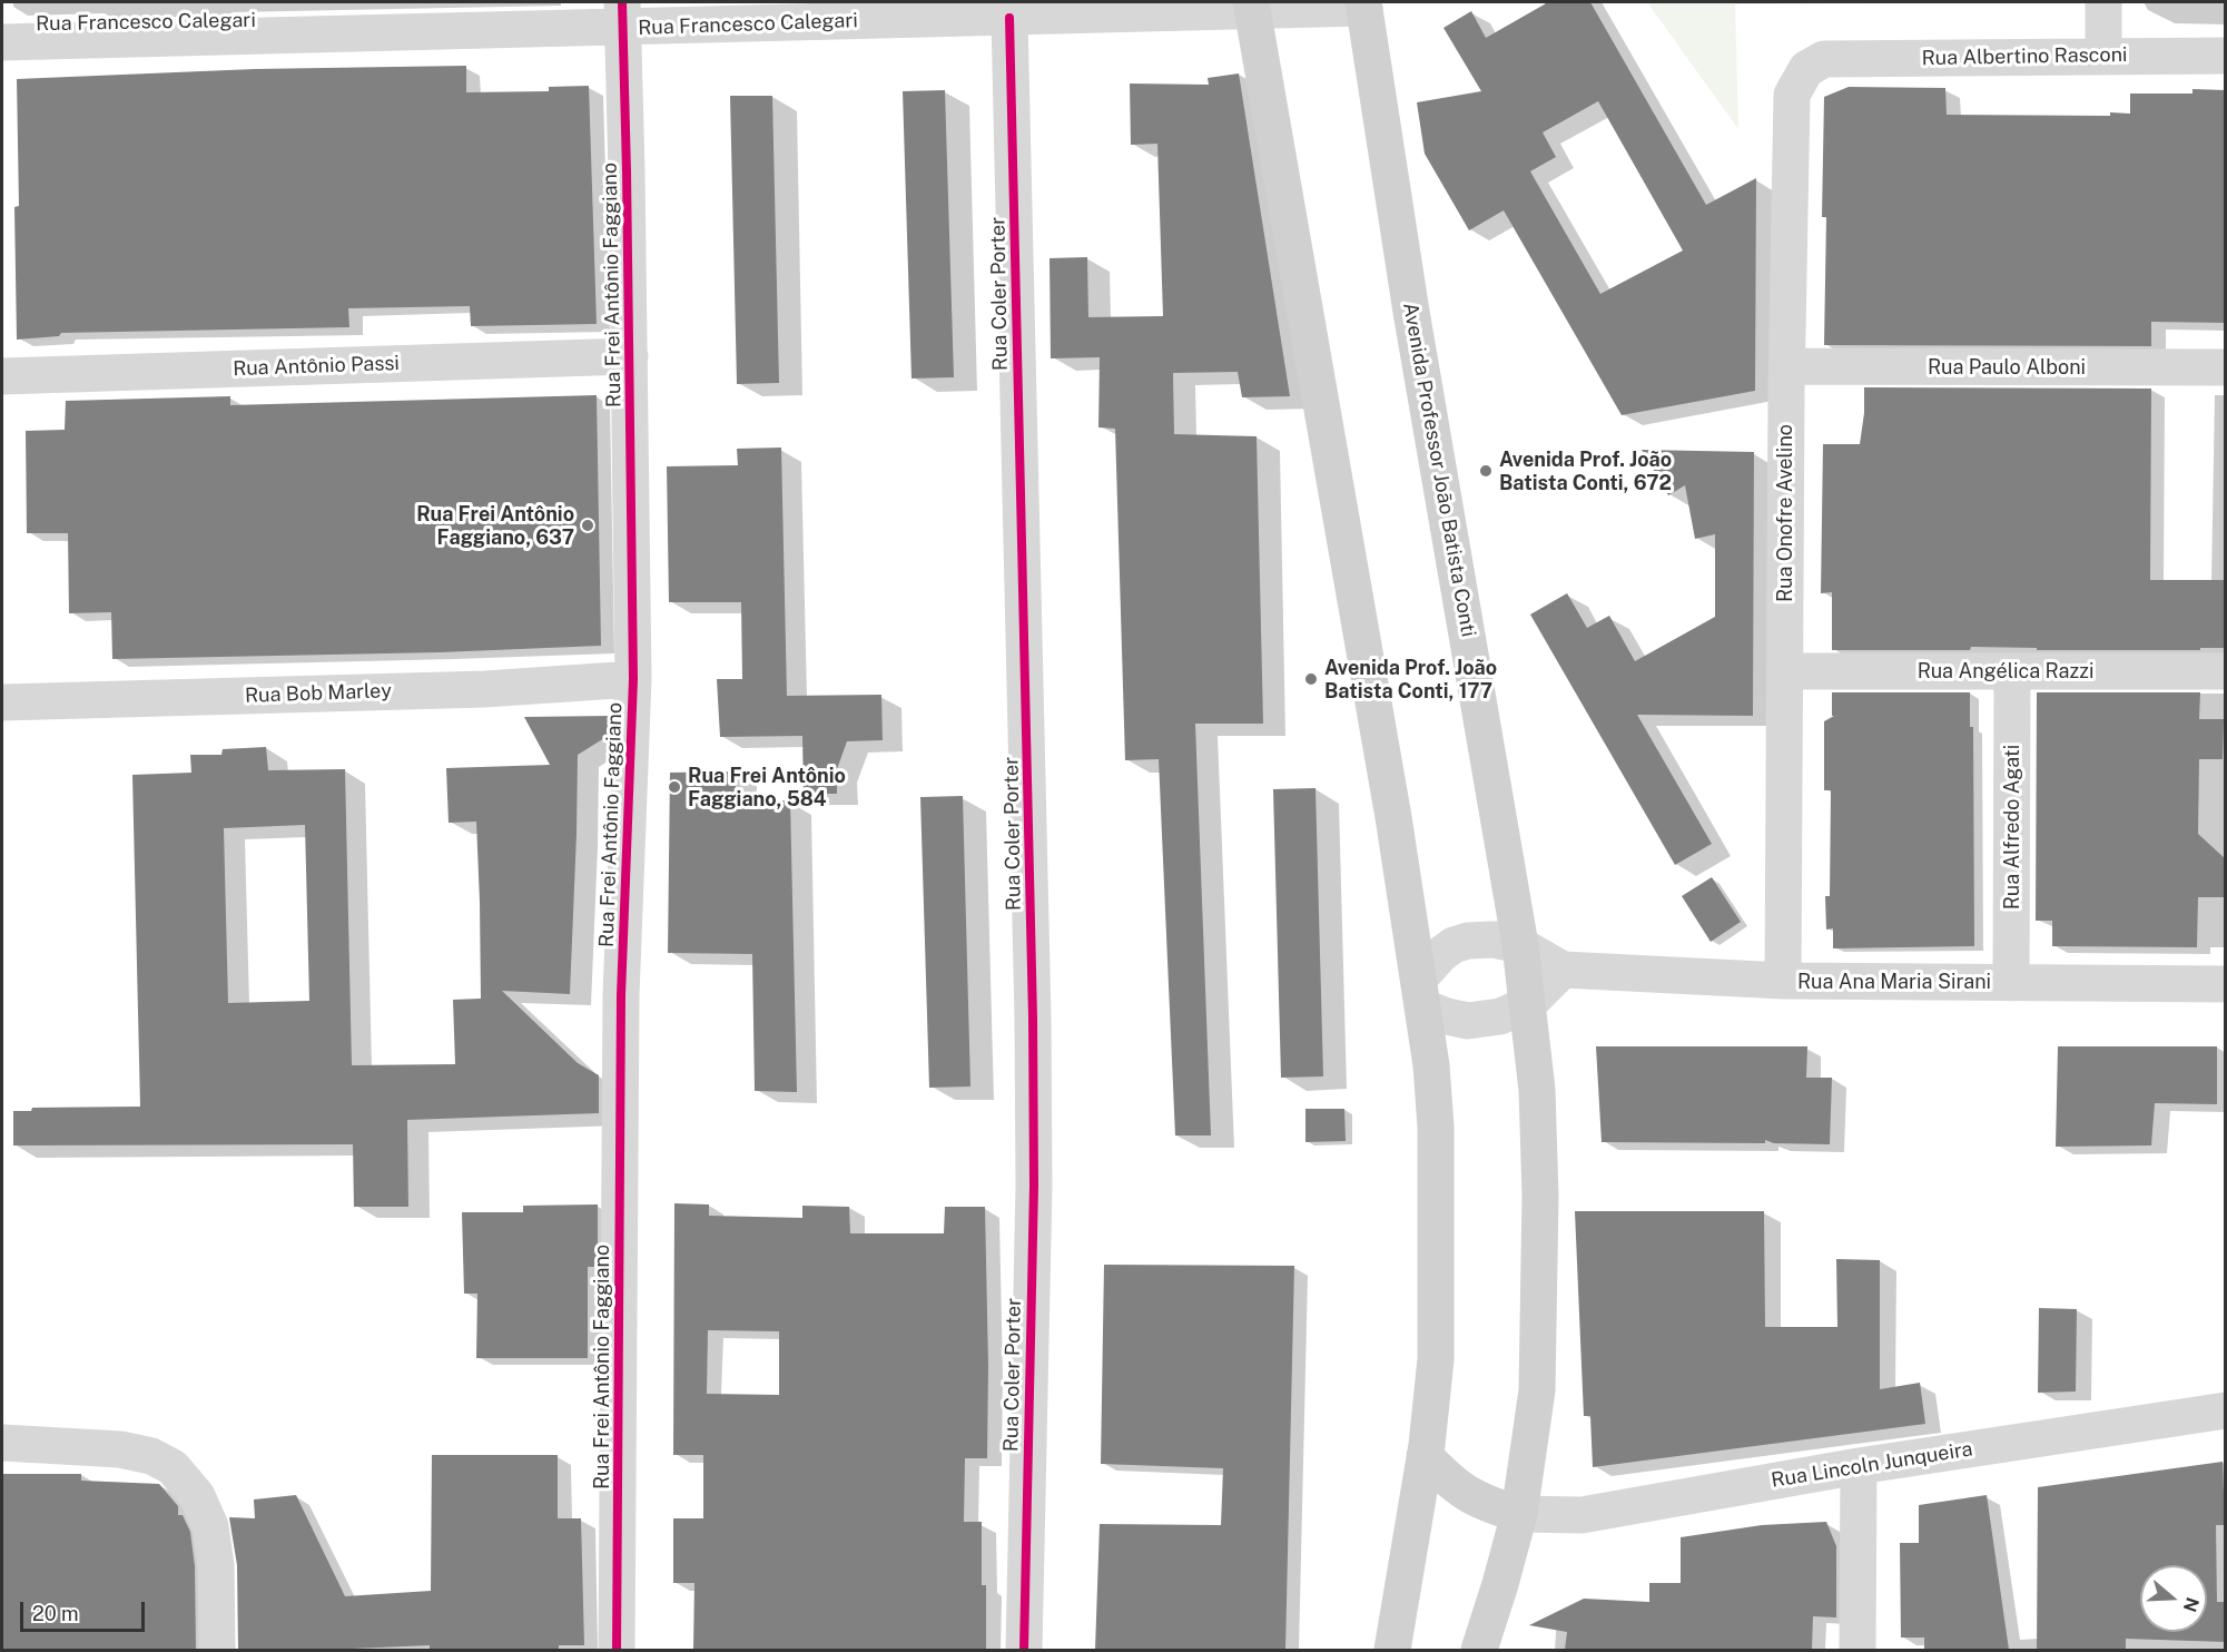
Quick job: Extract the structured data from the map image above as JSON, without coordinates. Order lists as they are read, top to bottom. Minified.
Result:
{"streets":{"main road":["Avenida Professor João Batista Conti"],"street":["Rua Francesco Calegari","Rua Albertino Rasconi","Rua Frei Antônio Faggiano","Rua Coler Porter","Rua Antônio Passi","Rua Paulo Alboni","Rua Onofre Avelino","Rua Angélica Razzi","Rua Bob Marley","Rua Alfredo Agati","Rua Ana Maria Sirani","Rua Lincoln Junqueira"]},"crossings":[["Rua Francesco Calegari","Rua Frei Antônio Faggiano"],["Rua Francesco Calegari","Rua Coler Porter"],["Rua Francesco Calegari","Avenida Professor João Batista Conti"],["Rua Albertino Rasconi","Rua Onofre Avelino"],["Rua Frei Antônio Faggiano","Rua Antônio Passi"],["Rua Frei Antônio Faggiano","Rua Bob Marley"],["Rua Paulo Alboni","Rua Onofre Avelino"],["Avenida Professor João Batista Conti","Rua Ana Maria Sirani"],["Avenida Professor João Batista Conti","Rua Lincoln Junqueira"],["Rua Onofre Avelino","Rua Angélica Razzi"],["Rua Onofre Avelino","Rua Ana Maria Sirani"],["Rua Angélica Razzi","Rua Alfredo Agati"],["Rua Alfredo Agati","Rua Ana Maria Sirani"]],"places":["Avenida Prof. João Batista Conti, 672","Rua Frei Antônio Faggiano, 637","Avenida Prof. João Batista Conti, 177","Rua Frei Antônio Faggiano, 584"],"scale_bar":"20 m","north":"right"}
